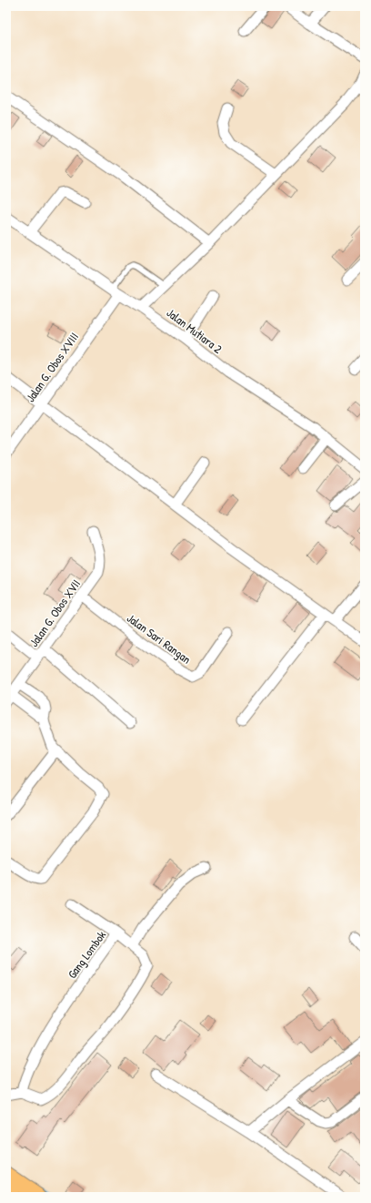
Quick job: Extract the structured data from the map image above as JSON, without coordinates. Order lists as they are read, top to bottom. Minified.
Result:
{"streets":{"street":["Jalan Mutiara 2","Jalan G. Obos XVIII","Jalan G. Obos XVII","Jalan Sari Rangan","Gang Lombok"]},"crossings":[["Jalan Mutiara 2","Jalan G. Obos XVIII"],["Jalan G. Obos XVII","Jalan Sari Rangan"]]}
